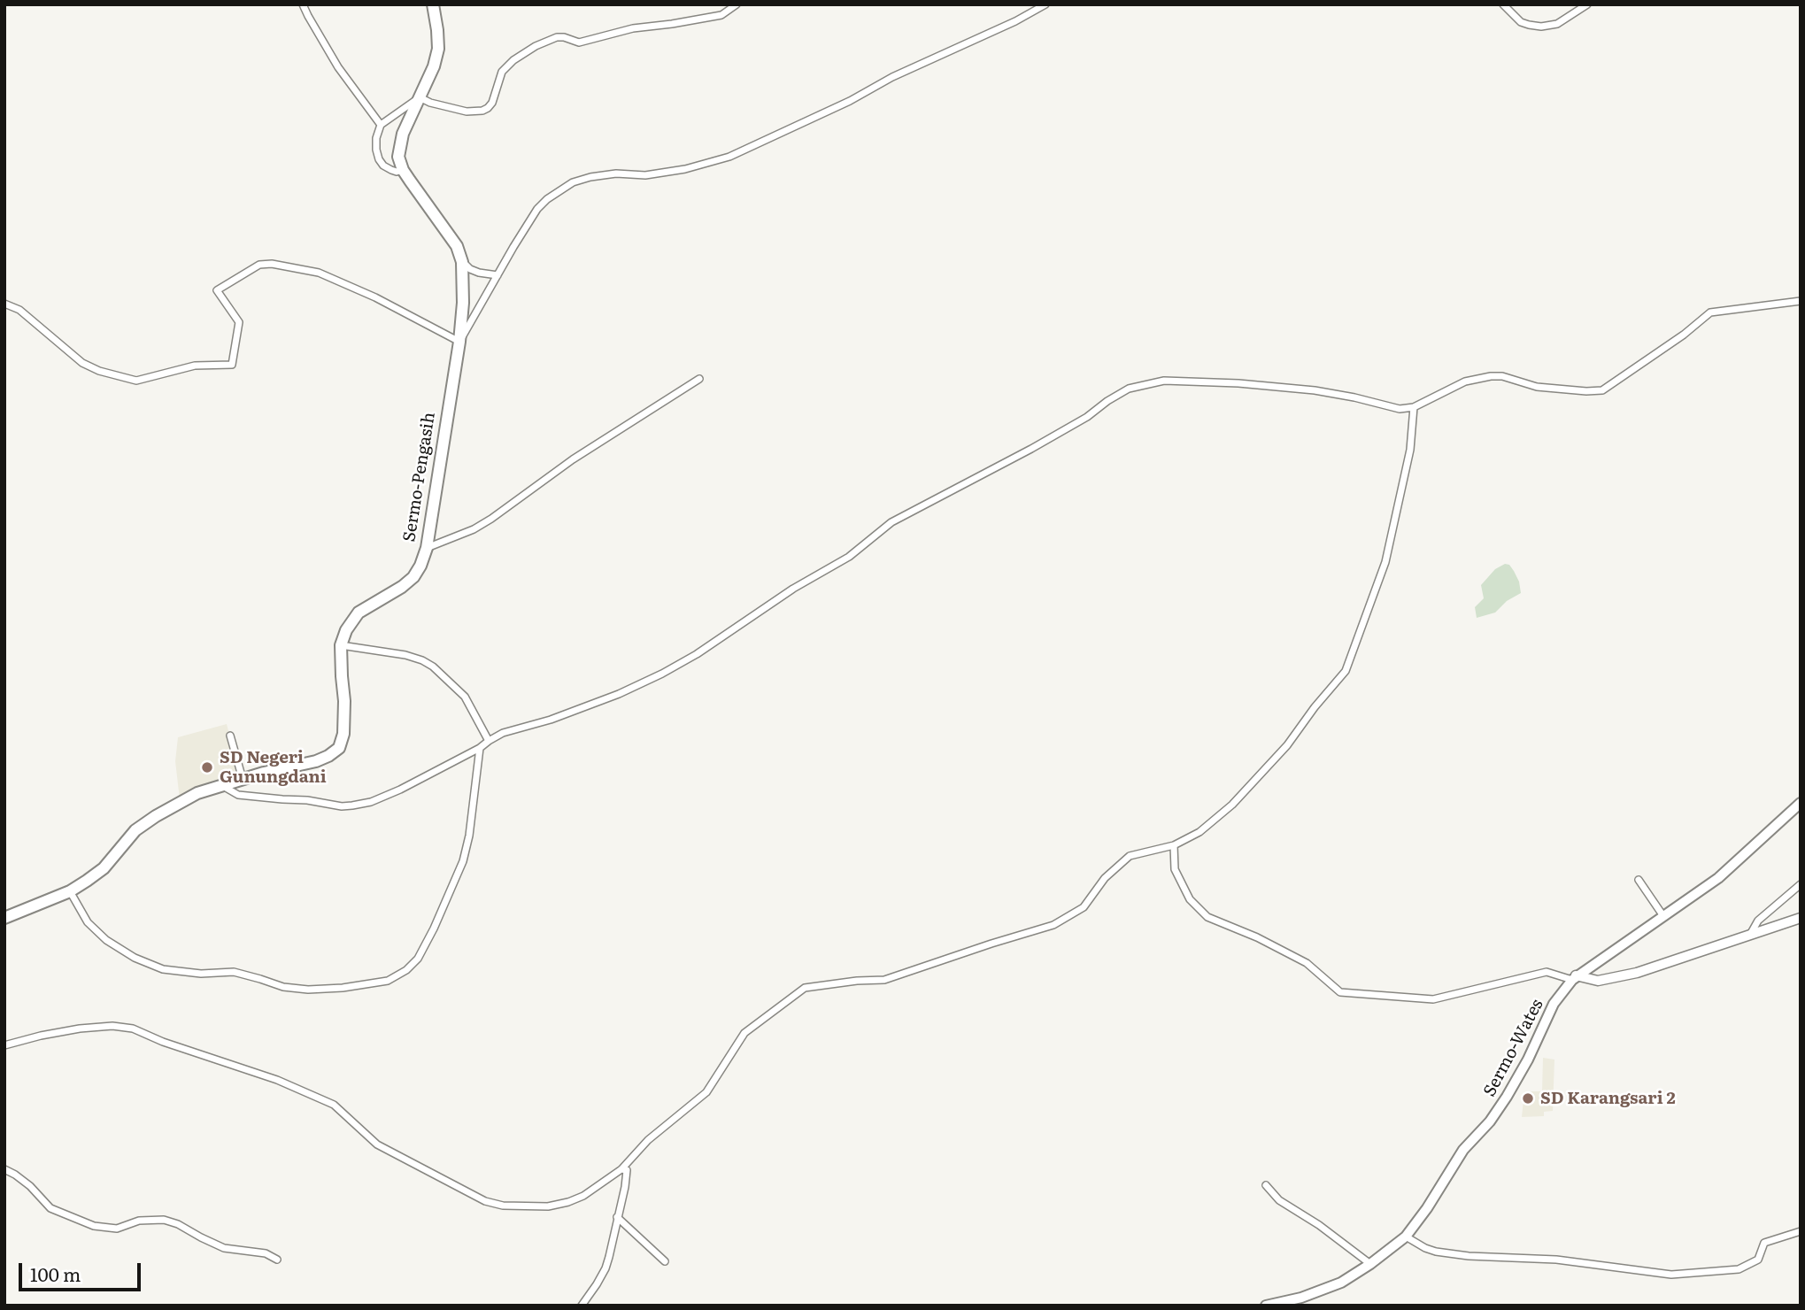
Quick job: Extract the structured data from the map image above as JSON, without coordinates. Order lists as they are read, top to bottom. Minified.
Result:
{"streets":{"main road":["Sermo-Pengasih","Sermo-Wates"]},"places":["SD Negeri Gunungdani","SD Karangsari 2"],"scale_bar":"100 m"}
